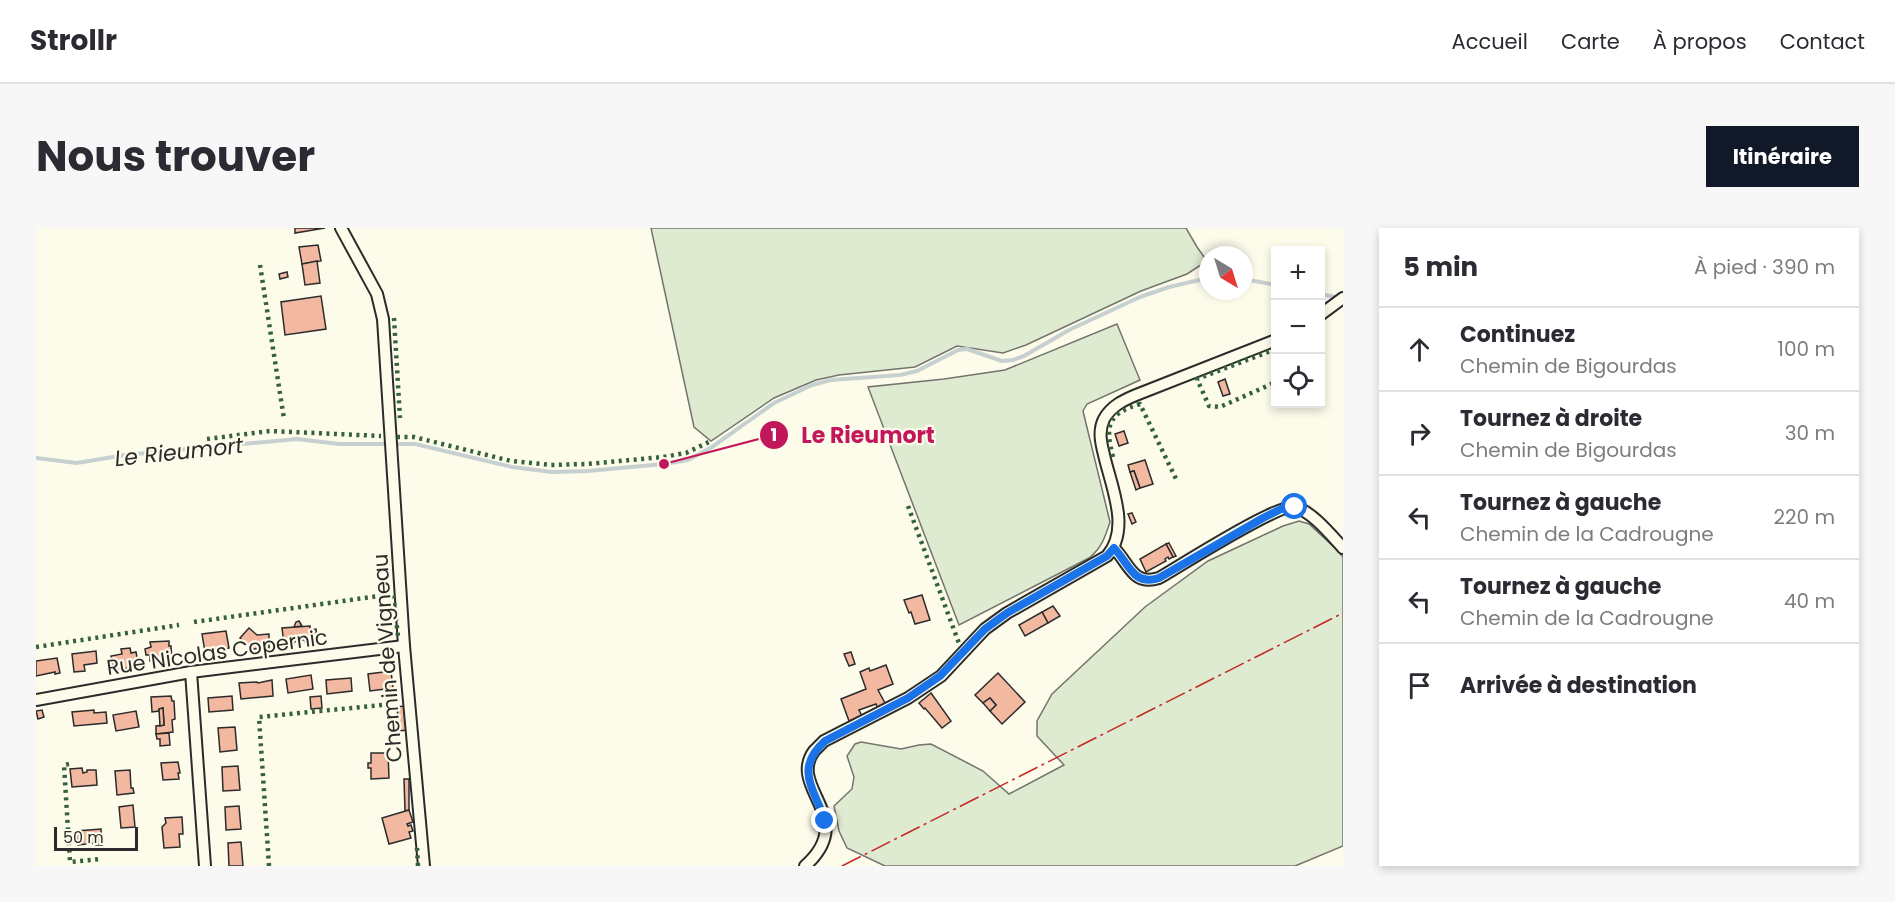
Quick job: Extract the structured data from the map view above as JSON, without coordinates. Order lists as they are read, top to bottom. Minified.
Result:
{"streets":{"street":["Rue Nicolas Copernic","Chemin de Vigneau"]},"crossings":[["Rue Nicolas Copernic","Chemin de Vigneau"]],"water":["Le Rieumort"],"places":["Le Rieumort"],"scale_bar":"50 m","north":"bottom right","page":{"header":"Strollr","nav":["Accueil","Carte","À propos","Contact"],"title":"Nous trouver","buttons":"Itinéraire","heading":["5 min","À pied · 390 m"],"map_buttons":["+","−"],"list":[["Continuez","Chemin de Bigourdas","100 m"],["Tournez à droite","Chemin de Bigourdas","30 m"],["Tournez à gauche","Chemin de la Cadrougne","220 m"],["Tournez à gauche","Chemin de la Cadrougne","40 m"],"Arrivée à destination"],"scale":"50 m"}}
